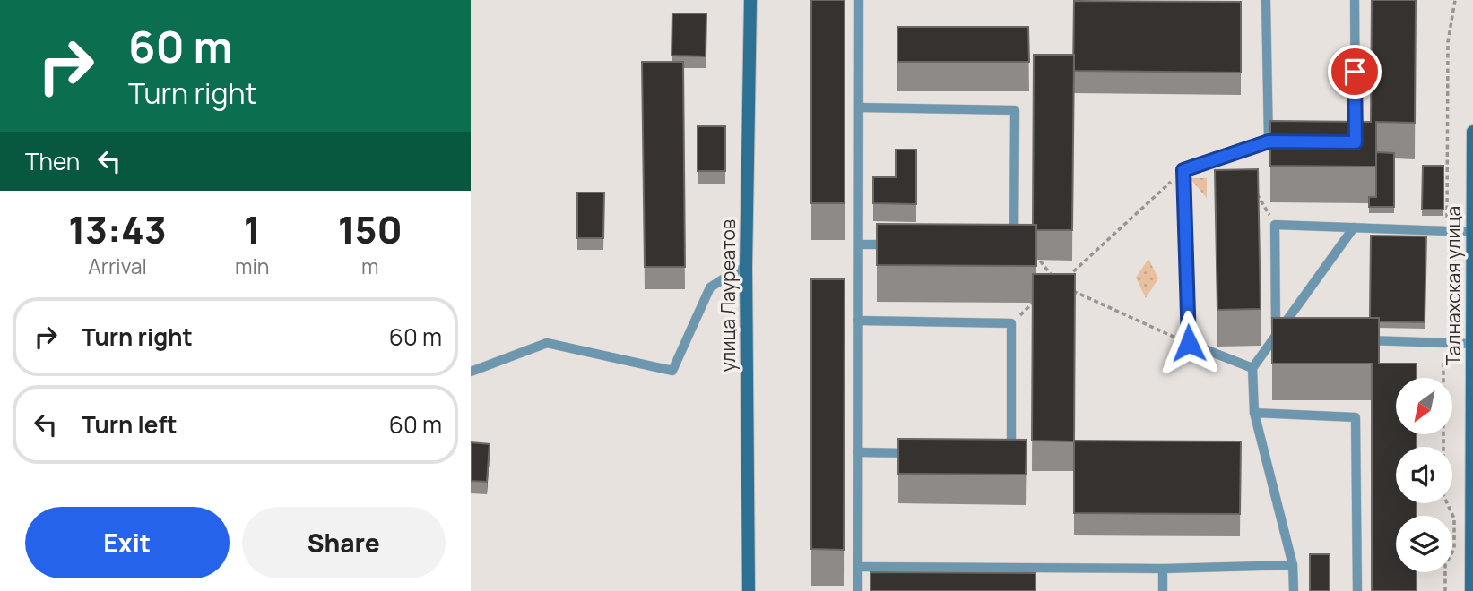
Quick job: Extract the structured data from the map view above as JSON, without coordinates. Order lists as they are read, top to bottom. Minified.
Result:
{"streets":{"street":["Талнахская улица","улица Лауреатов"]},"north":"bottom left","page":{"turn":["60 m","Turn right"],"then":"Then","eta":["13:43","Arrival","1","min","150","m"],"list":[{"name":"Turn right","value":"60 m"},{"name":"Turn left","value":"60 m"}],"buttons":["Exit","Share"]}}
